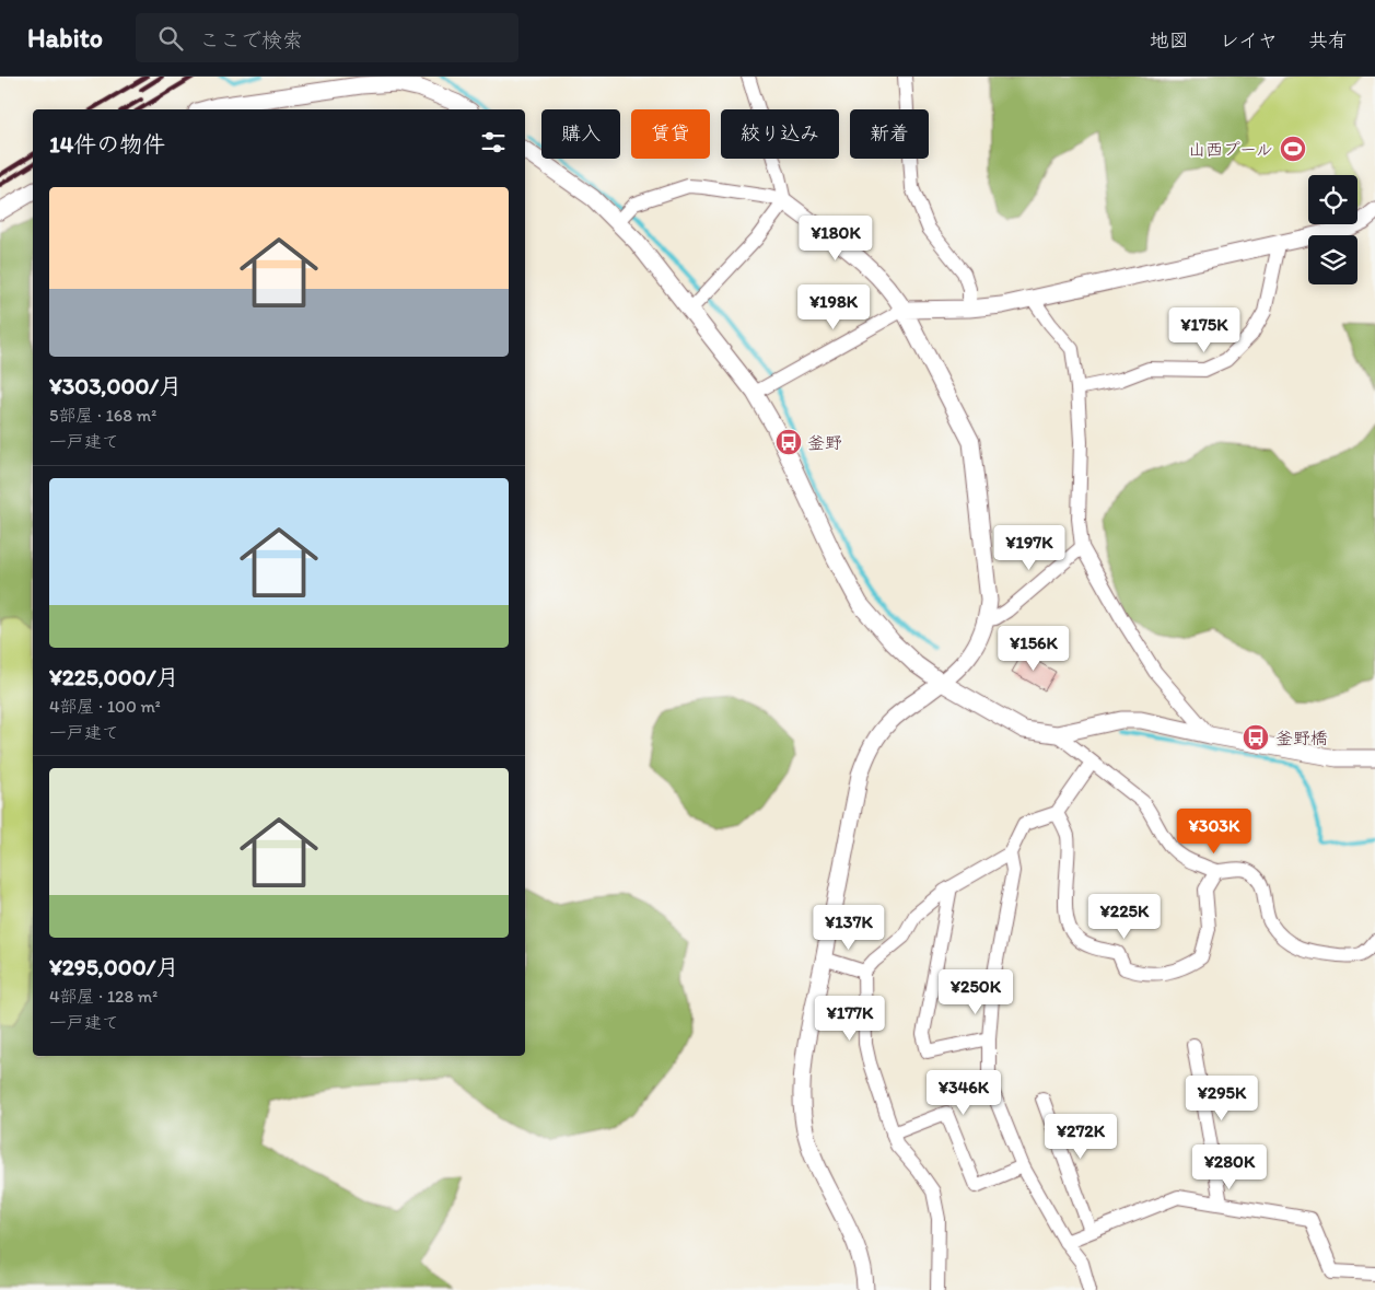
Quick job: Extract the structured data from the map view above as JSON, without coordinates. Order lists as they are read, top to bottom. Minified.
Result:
{"places":{"sports":["山西プール"],"bus stop":["釜野","釜野橋"]},"page":{"header":"Habito","search":"ここで検索","nav":["地図","レイヤ","共有"],"chip":["購入","賃貸","絞り込み","新着"],"heading":"14件の物件","list":[{"name":"¥303,000/月","note":"5部屋 · 168 m² · 一戸建て"},{"name":"¥225,000/月","note":"4部屋 · 100 m² · 一戸建て"},{"name":"¥295,000/月","note":"4部屋 · 128 m² · 一戸建て"}],"price":["¥180K","¥198K","¥175K","¥197K","¥156K","¥303K","¥225K","¥137K","¥250K","¥177K","¥346K","¥295K","¥272K","¥280K"]}}
